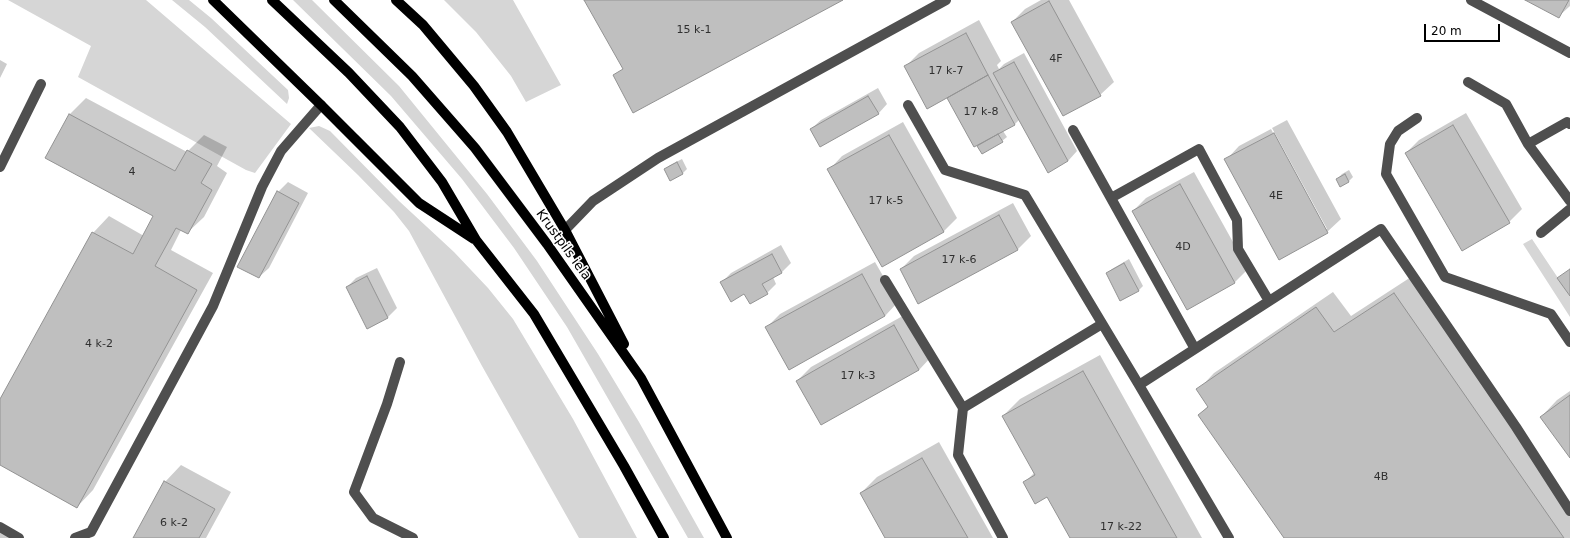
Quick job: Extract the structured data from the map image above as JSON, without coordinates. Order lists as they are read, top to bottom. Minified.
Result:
{"streets":{"main road":["Krustpils iela"]},"house_numbers":["15 k-1","4F","17 k-7","17 k-8","4","4E","17 k-5","4D","17 k-6","4 k-2","17 k-3","4B","6 k-2","17 k-22"],"scale_bar":"20 m"}
